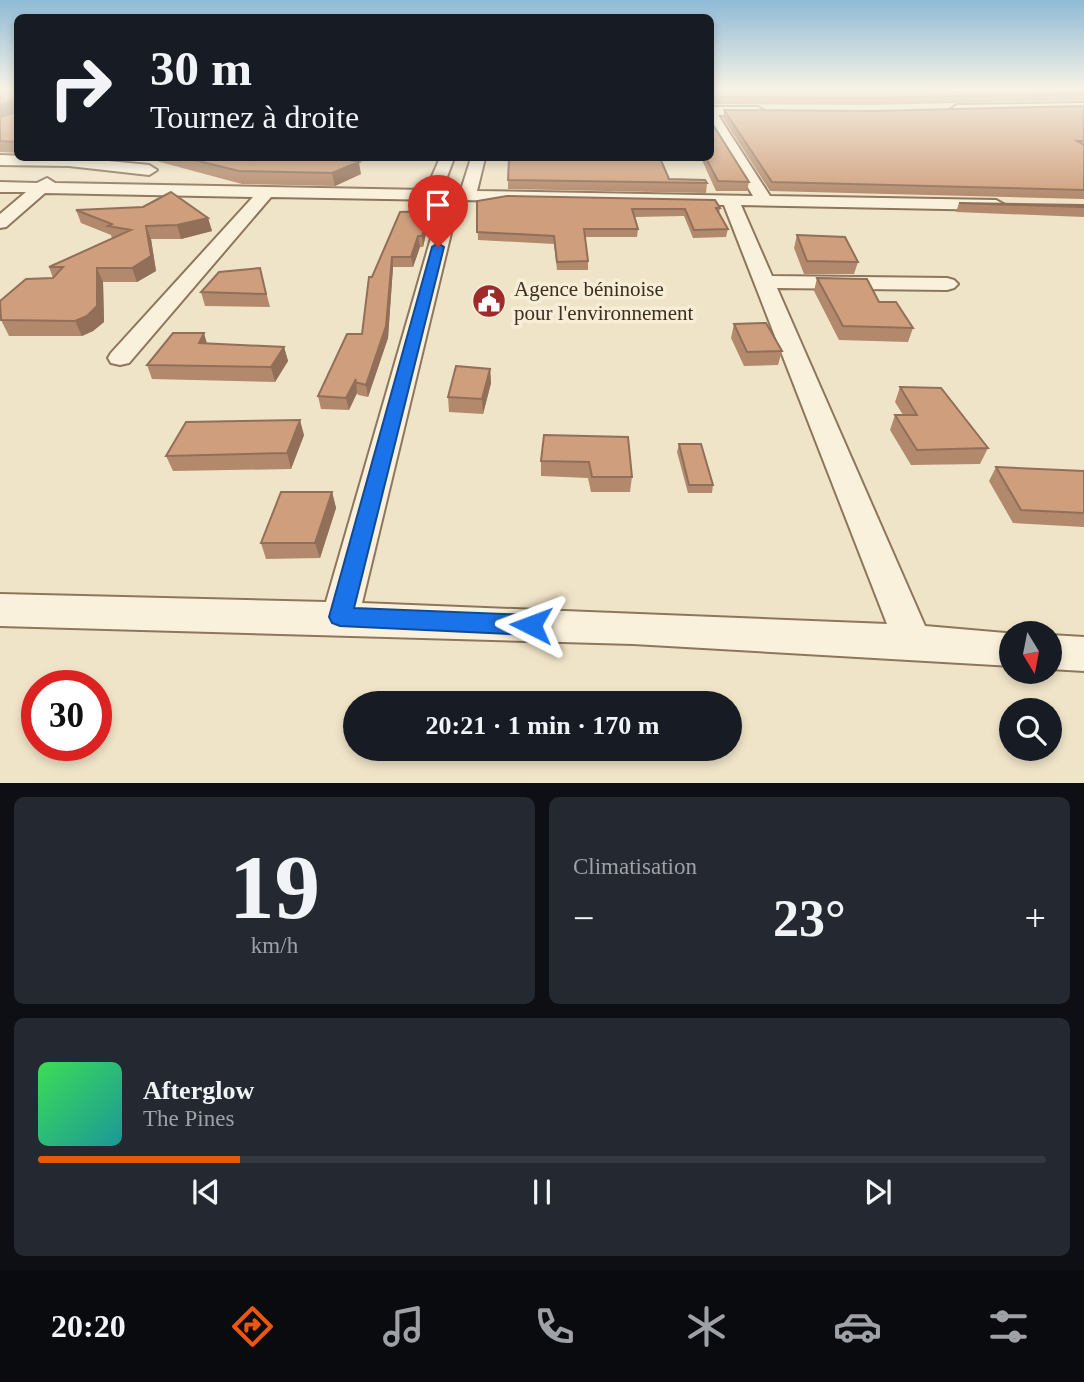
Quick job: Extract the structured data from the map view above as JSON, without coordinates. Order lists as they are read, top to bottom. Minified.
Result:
{"places":{"public building":["Agence béninoise pour l'environnement"]},"north":"bottom","page":{"turn":["30 m","Tournez à droite"],"limit":"30","trip":"20:21 · 1 min · 170 m","tile":[["19","km/h"],"Climatisation"],"heat":["−","23°","+"],"song":["Afterglow","The Pines"],"tabs":"20:20"}}
